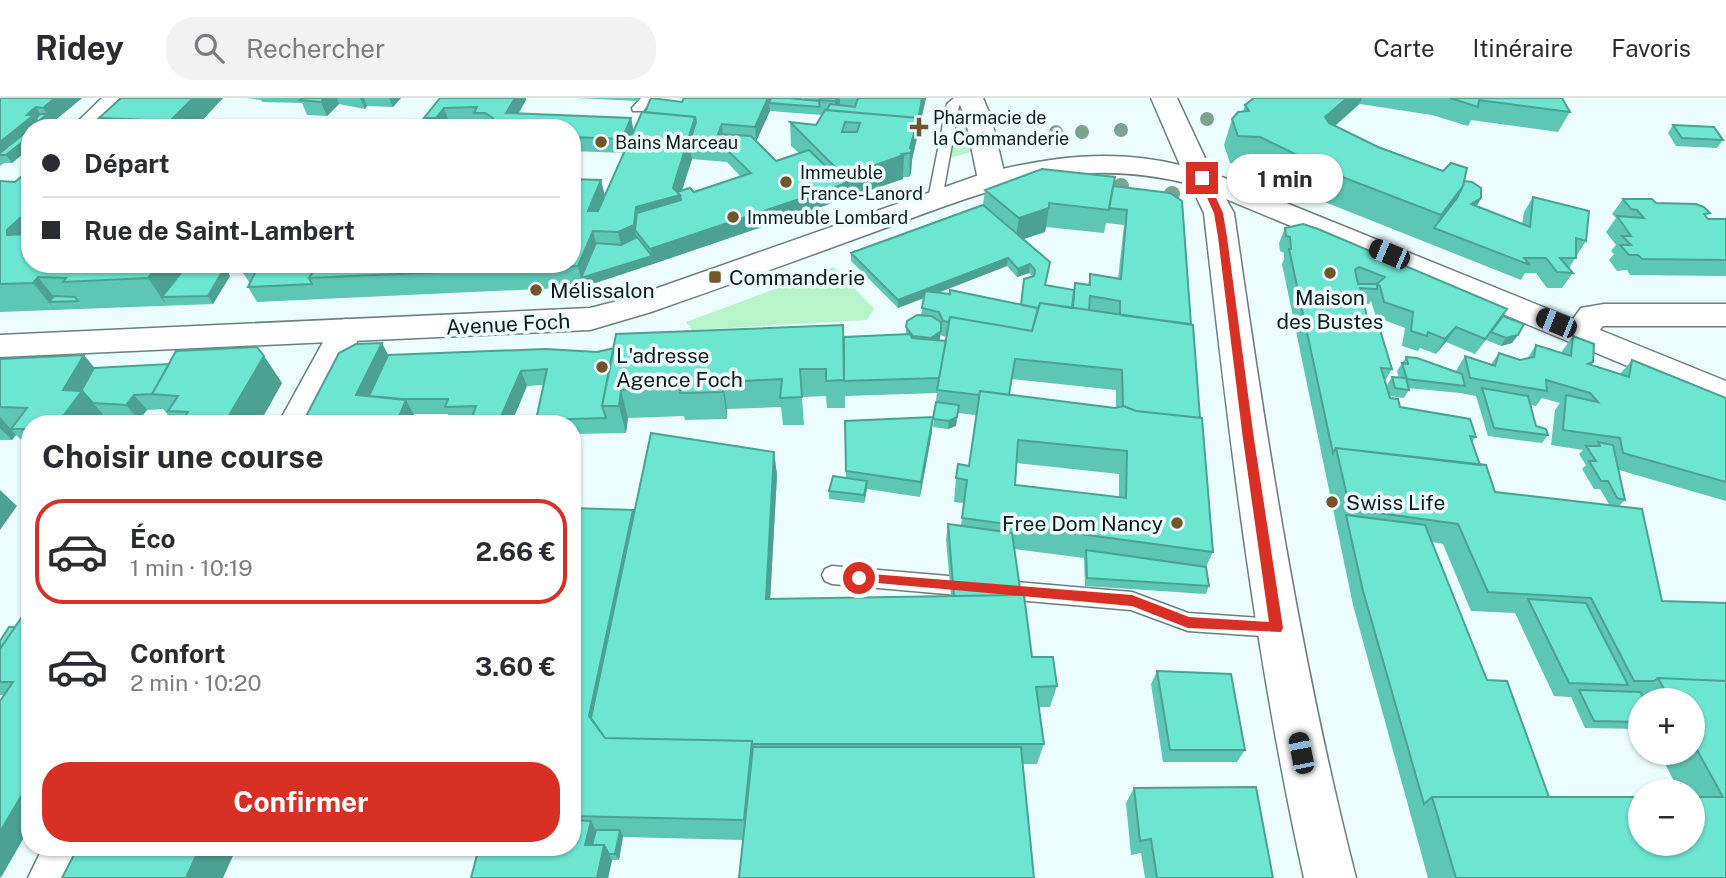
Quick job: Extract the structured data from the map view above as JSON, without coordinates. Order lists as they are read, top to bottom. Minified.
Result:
{"streets":{"main road":["Avenue Foch"]},"places":{"health":["Pharmacie de la Commanderie"],"other":["Bains Marceau","Immeuble France-Lanord","Immeuble Lombard","Maison des Bustes","Mélissalon","L'adresse Agence Foch","Swiss Life","Free Dom Nancy"],"transit":["Commanderie"]},"page":{"header":"Ridey","search":"Rechercher","nav":["Carte","Itinéraire","Favoris"],"banner":["Départ","Rue de Saint-Lambert"],"bubble":"1 min","heading":"Choisir une course","list":[{"name":"Éco","note":"1 min · 10:19","value":"2.66 €"},{"name":"Confort","note":"2 min · 10:20","value":"3.60 €"}],"map_buttons":["+","−"],"buttons":"Confirmer"}}
